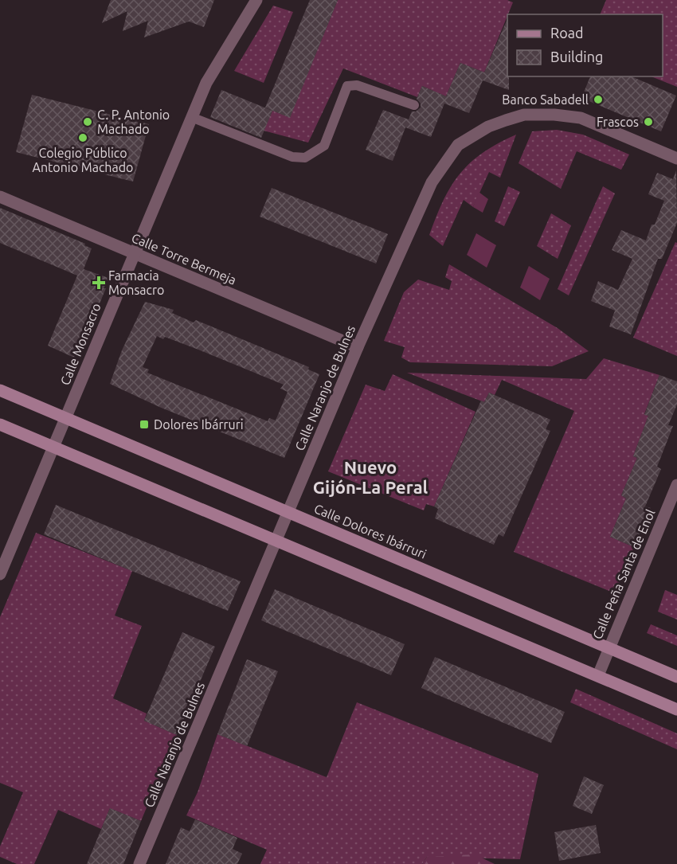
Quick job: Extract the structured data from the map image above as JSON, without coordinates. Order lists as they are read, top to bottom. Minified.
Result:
{"streets":{"street":["Calle Torre Bermeja","Calle Monsacro","Calle Naranjo de Bulnes","Calle Dolores Ibárruri","Calle Peña Santa de Enol"]},"crossings":[["Calle Torre Bermeja","Calle Monsacro"],["Calle Torre Bermeja","Calle Naranjo de Bulnes"],["Calle Monsacro","Calle Dolores Ibárruri"],["Calle Naranjo de Bulnes","Calle Dolores Ibárruri"],["Calle Dolores Ibárruri","Calle Peña Santa de Enol"]],"districts":["Nuevo Gijón-La Peral"],"places":{"other":["Banco Sabadell","C. P. Antonio Machado","Frascos","Colegio Público Antonio Machado"],"health":["Farmacia Monsacro"],"transit":["Dolores Ibárruri"]},"legend":["Road","Building"]}
